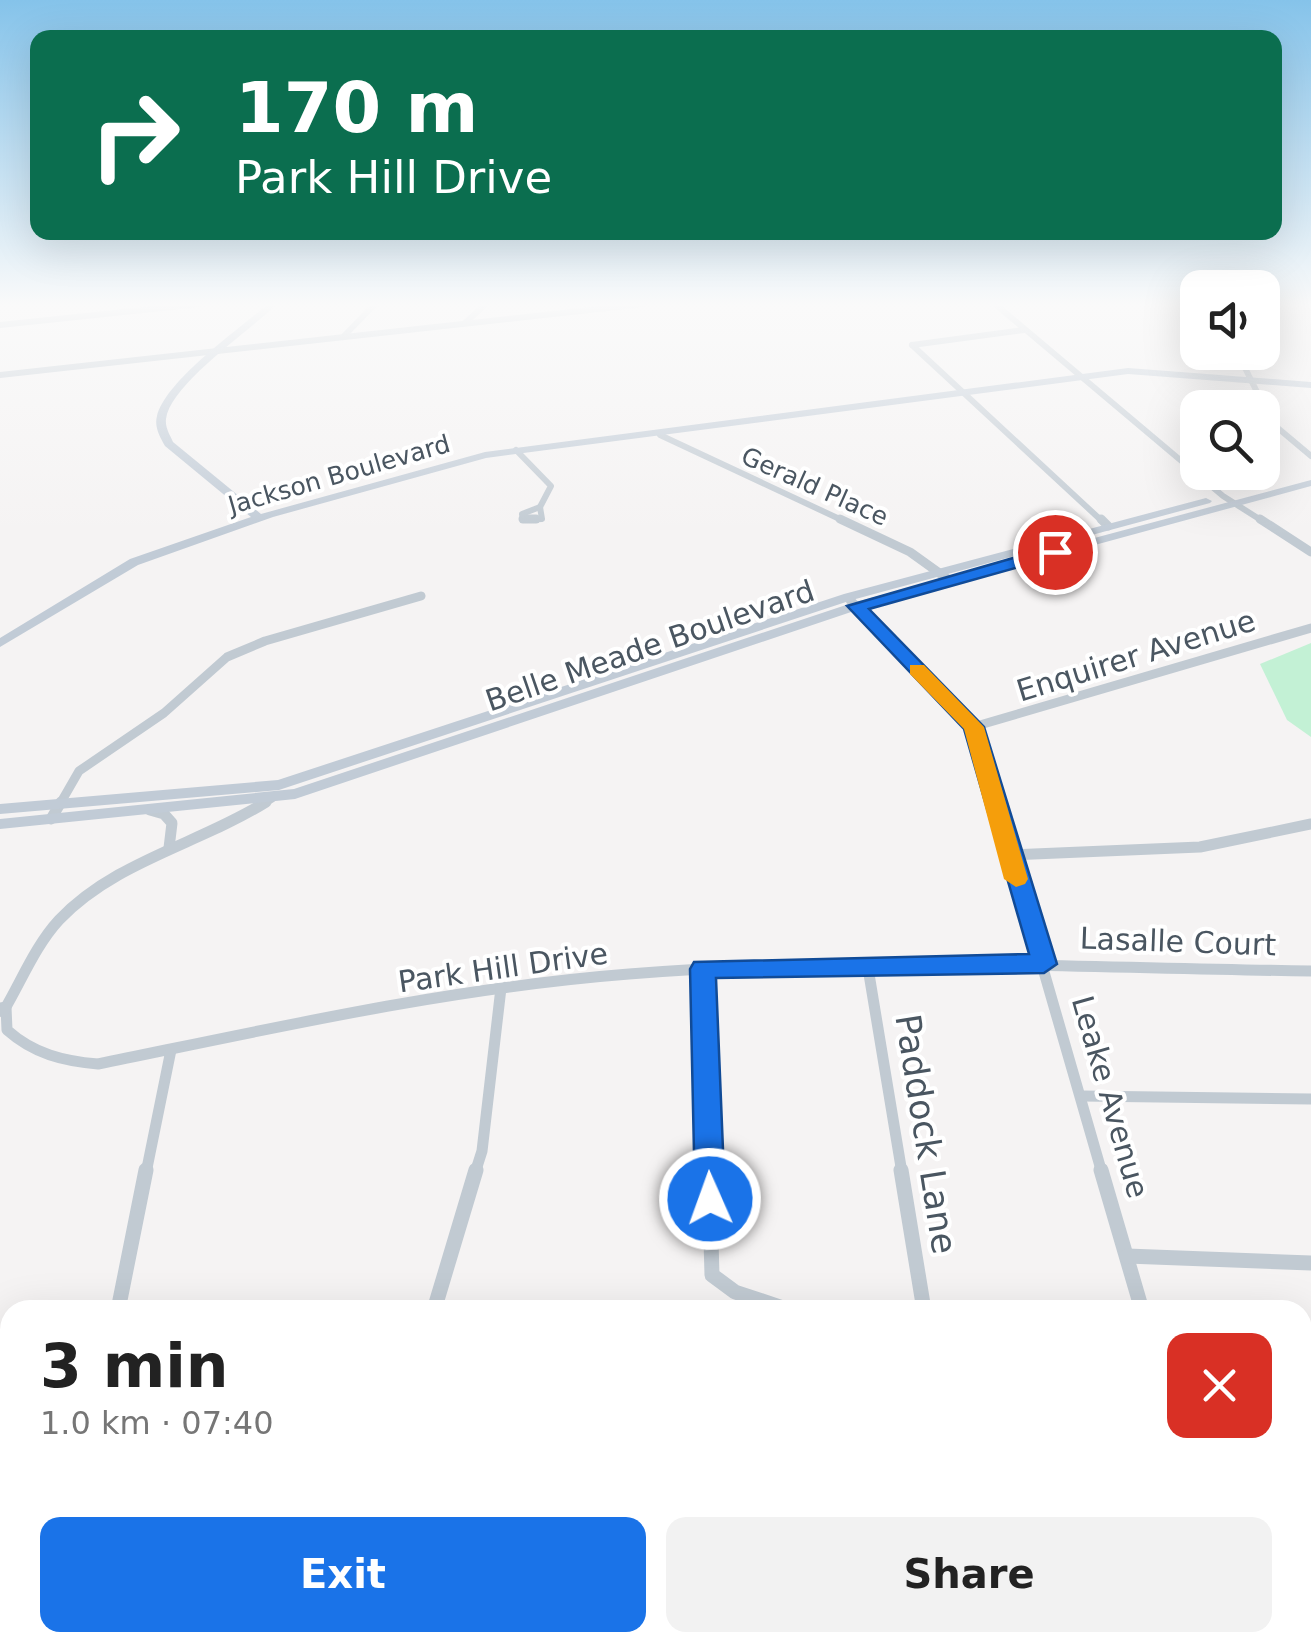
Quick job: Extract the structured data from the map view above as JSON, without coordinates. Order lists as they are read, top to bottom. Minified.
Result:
{"streets":{"street":["Jackson Boulevard","Gerald Place","Belle Meade Boulevard","Enquirer Avenue","Lasalle Court","Park Hill Drive","Leake Avenue","Paddock Lane"]},"crossings":[["Jackson Boulevard","Gerald Place"],["Gerald Place","Belle Meade Boulevard"],["Belle Meade Boulevard","Leake Avenue"],["Enquirer Avenue","Leake Avenue"],["Lasalle Court","Park Hill Drive"],["Lasalle Court","Leake Avenue"],["Park Hill Drive","Leake Avenue"],["Park Hill Drive","Paddock Lane"]],"page":{"turn":["170 m","Park Hill Drive"],"heading":["3 min","1.0 km · 07:40"],"buttons":["Exit","Share"]}}
